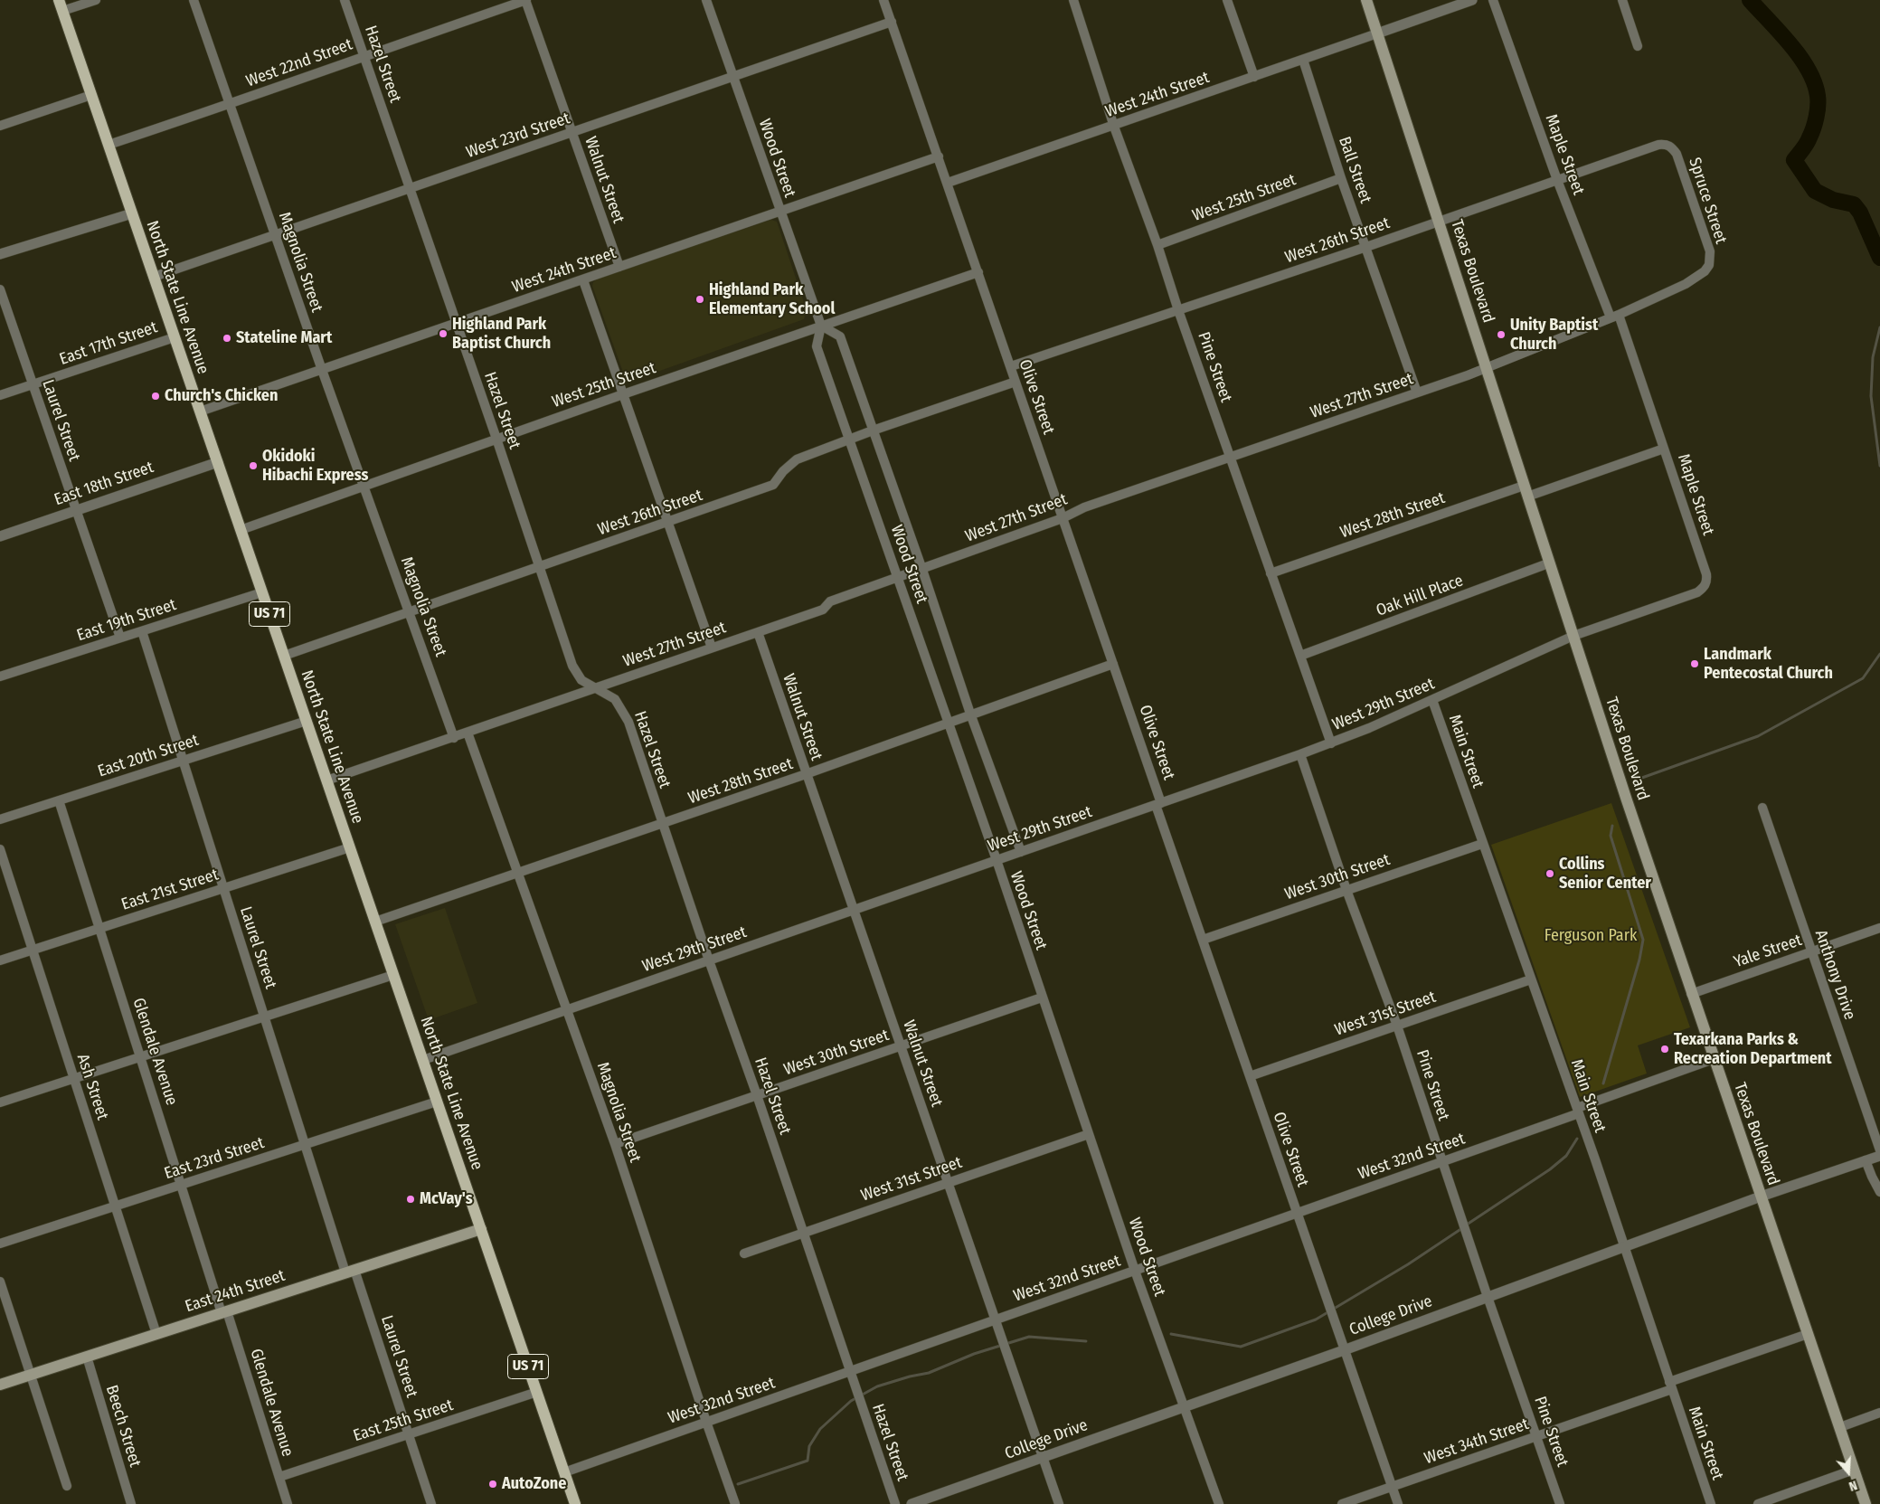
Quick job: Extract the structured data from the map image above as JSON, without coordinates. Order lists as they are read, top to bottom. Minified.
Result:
{"streets":{"main road":["Texas Boulevard","North State Line Avenue","US 71","East 24th Street"],"street":["West 22nd Street","Hazel Street","West 24th Street","West 23rd Street","Maple Street","Wood Street","Ball Street","Walnut Street","West 25th Street","Spruce Street","West 26th Street","Magnolia Street","East 17th Street","Pine Street","West 27th Street","Olive Street","Laurel Street","East 18th Street","West 28th Street","Oak Hill Place","East 19th Street","West 29th Street","Main Street","East 20th Street","West 30th Street","East 21st Street","Yale Street","Anthony Drive","West 31st Street","Glendale Avenue","Ash Street","West 32nd Street","East 23rd Street","College Drive","East 25th Street","Beech Street","West 34th Street"]},"crossings":[["West 22nd Street","Hazel Street"],["West 22nd Street","Walnut Street"],["West 22nd Street","Magnolia Street"],["West 22nd Street","North State Line Avenue"],["Hazel Street","West 24th Street"],["Hazel Street","West 23rd Street"],["Hazel Street","West 25th Street"],["Hazel Street","West 26th Street"],["Hazel Street","West 27th Street"],["Hazel Street","West 28th Street"],["Hazel Street","West 29th Street"],["Hazel Street","West 30th Street"],["Hazel Street","West 31st Street"],["Hazel Street","West 32nd Street"],["West 24th Street","Wood Street"],["West 24th Street","Ball Street"],["West 24th Street","Walnut Street"],["West 24th Street","Magnolia Street"],["West 24th Street","Texas Boulevard"],["West 24th Street","North State Line Avenue"],["West 24th Street","Pine Street"],["West 24th Street","Olive Street"],["West 23rd Street","Wood Street"],["West 23rd Street","Walnut Street"],["West 23rd Street","Magnolia Street"],["West 23rd Street","North State Line Avenue"],["West 23rd Street","Olive Street"],["Maple Street","West 26th Street"],["Maple Street","West 27th Street"],["Maple Street","West 28th Street"],["Maple Street","West 29th Street"],["Wood Street","West 25th Street"],["Wood Street","West 26th Street"],["Wood Street","West 27th Street"],["Wood Street","West 28th Street"],["Wood Street","West 29th Street"],["Wood Street","West 30th Street"],["Wood Street","West 31st Street"],["Wood Street","West 32nd Street"],["Wood Street","College Drive"],["Ball Street","West 25th Street"],["Ball Street","West 26th Street"],["Ball Street","West 27th Street"],["Walnut Street","West 27th Street"],["Walnut Street","West 28th Street"],["Walnut Street","West 29th Street"],["Walnut Street","West 30th Street"],["Walnut Street","West 31st Street"],["Walnut Street","West 32nd Street"],["Walnut Street","College Drive"],["West 25th Street","Magnolia Street"],["West 25th Street","North State Line Avenue"],["West 25th Street","Pine Street"],["West 25th Street","Olive Street"],["Spruce Street","West 26th Street"],["Spruce Street","West 27th Street"],["West 26th Street","Magnolia Street"],["West 26th Street","Texas Boulevard"],["West 26th Street","North State Line Avenue"],["West 26th Street","Pine Street"],["West 26th Street","Olive Street"],["Magnolia Street","West 27th Street"],["Magnolia Street","West 28th Street"],["Magnolia Street","West 29th Street"],["Magnolia Street","West 30th Street"],["Magnolia Street","West 32nd Street"],["Texas Boulevard","West 27th Street"],["Texas Boulevard","West 28th Street"],["Texas Boulevard","Oak Hill Place"],["Texas Boulevard","West 29th Street"],["Texas Boulevard","Yale Street"],["Texas Boulevard","West 32nd Street"],["Texas Boulevard","College Drive"],["Texas Boulevard","West 34th Street"],["North State Line Avenue","East 17th Street"],["North State Line Avenue","West 27th Street"],["North State Line Avenue","East 18th Street"],["North State Line Avenue","West 28th Street"],["North State Line Avenue","East 19th Street"],["North State Line Avenue","West 29th Street"],["North State Line Avenue","East 20th Street"],["North State Line Avenue","East 21st Street"],["North State Line Avenue","West 32nd Street"],["North State Line Avenue","East 23rd Street"],["North State Line Avenue","East 24th Street"],["North State Line Avenue","East 25th Street"],["East 17th Street","Laurel Street"],["Pine Street","West 27th Street"],["Pine Street","West 28th Street"],["Pine Street","Oak Hill Place"],["Pine Street","West 29th Street"],["Pine Street","West 30th Street"],["Pine Street","West 31st Street"],["Pine Street","West 32nd Street"],["Pine Street","College Drive"],["Pine Street","West 34th Street"],["West 27th Street","Olive Street"],["Olive Street","West 28th Street"],["Olive Street","West 29th Street"],["Olive Street","West 30th Street"],["Olive Street","West 31st Street"],["Olive Street","West 32nd Street"],["Olive Street","College Drive"],["Olive Street","West 34th Street"],["Laurel Street","East 18th Street"],["Laurel Street","East 19th Street"],["Laurel Street","East 20th Street"],["Laurel Street","East 21st Street"],["Laurel Street","East 23rd Street"],["Laurel Street","East 24th Street"],["Laurel Street","East 25th Street"],["West 29th Street","Main Street"],["Main Street","West 30th Street"],["Main Street","West 31st Street"],["Main Street","West 32nd Street"],["Main Street","College Drive"],["Main Street","West 34th Street"],["East 20th Street","Glendale Avenue"],["East 21st Street","Glendale Avenue"],["East 21st Street","Ash Street"],["Yale Street","Anthony Drive"],["Glendale Avenue","East 23rd Street"],["Glendale Avenue","East 24th Street"],["Glendale Avenue","East 25th Street"],["Ash Street","East 23rd Street"],["Ash Street","East 24th Street"],["East 24th Street","Beech Street"]],"parks":["Ferguson Park"],"places":["Highland Park Elementary School","Highland Park Baptist Church","Unity Baptist Church","Stateline Mart","Church's Chicken","Okidoki Hibachi Express","Landmark Pentecostal Church","Collins Senior Center","Texarkana Parks & Recreation Department","McVay's","AutoZone"],"north":"bottom"}
